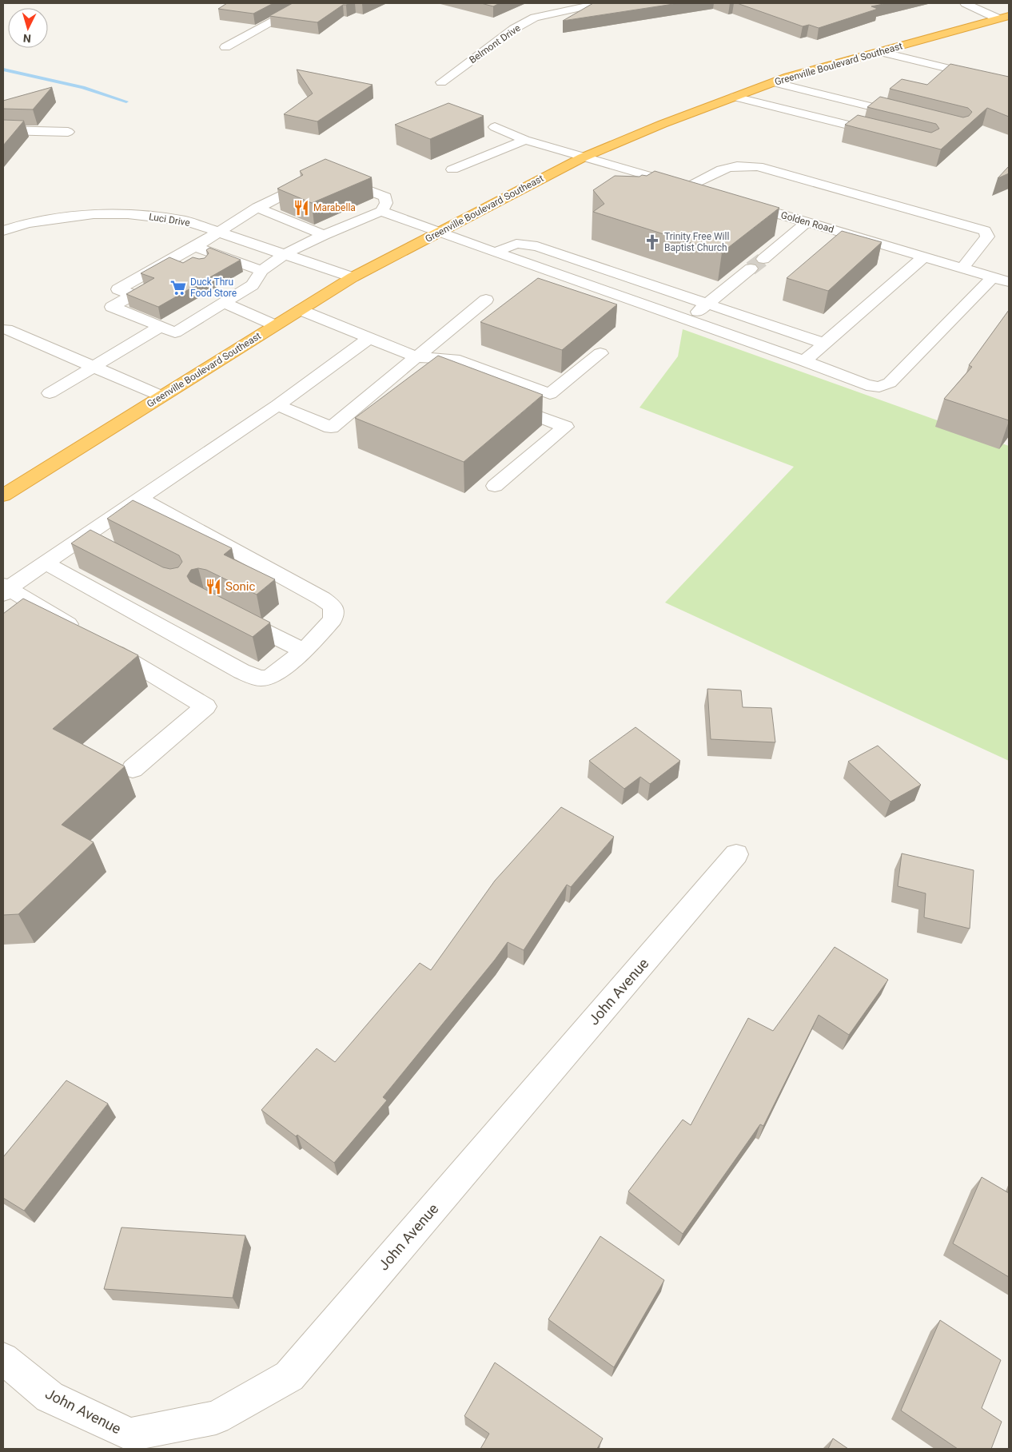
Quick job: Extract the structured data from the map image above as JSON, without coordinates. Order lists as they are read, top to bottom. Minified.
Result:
{"streets":{"highway":["Greenville Boulevard Southeast"],"street":["Belmont Drive","Luci Drive","Golden Road","John Avenue"]},"crossings":[["Greenville Boulevard Southeast","Luci Drive"]],"places":{"restaurant":["Marabella","Sonic"],"church":["Trinity Free Will Baptist Church"],"supermarket":["Duck Thru Food Store"]},"north":"bottom"}
